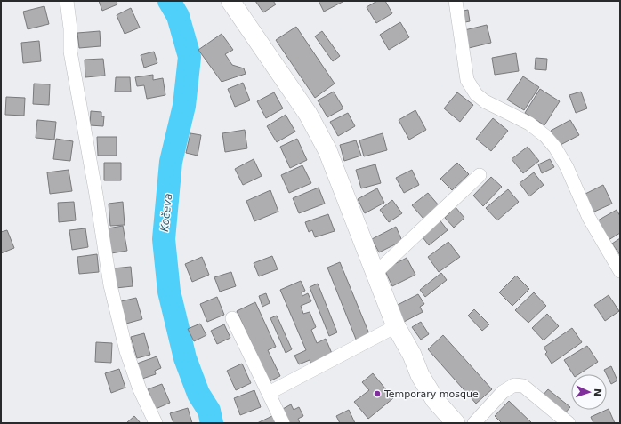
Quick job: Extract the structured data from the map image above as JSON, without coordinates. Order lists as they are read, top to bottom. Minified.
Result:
{"water":["Kočeva"],"places":["Temporary mosque"],"north":"right"}
